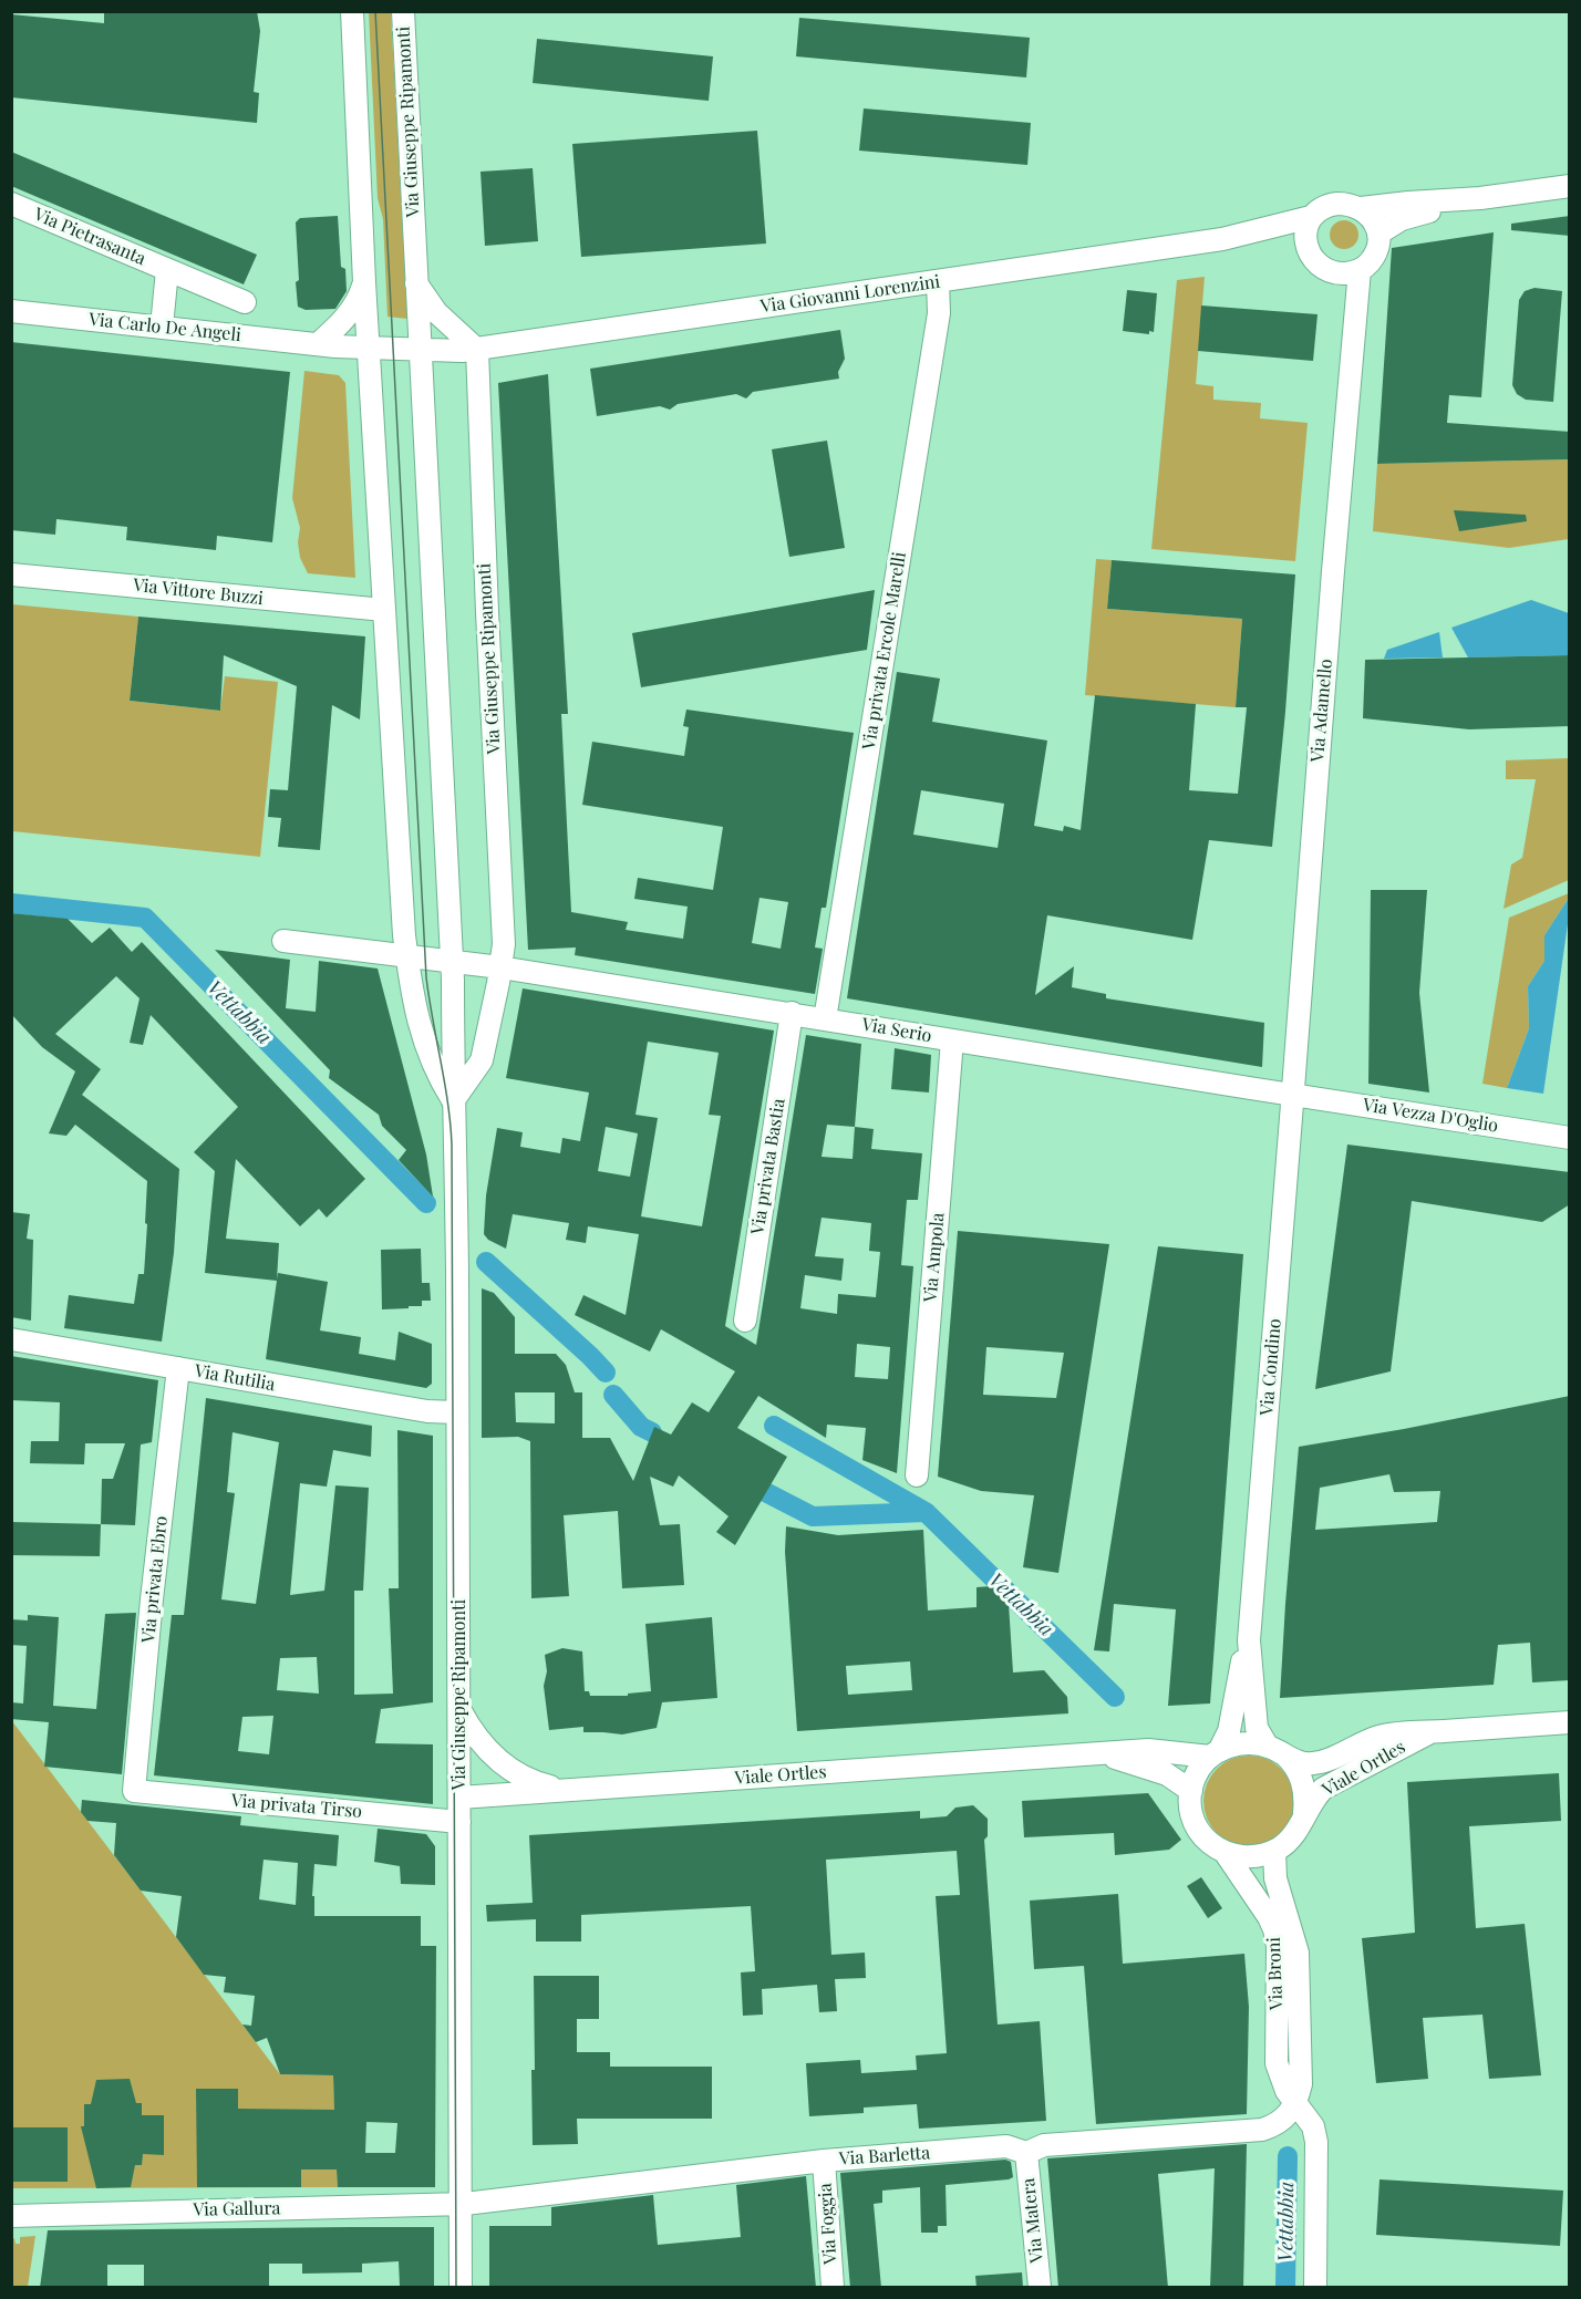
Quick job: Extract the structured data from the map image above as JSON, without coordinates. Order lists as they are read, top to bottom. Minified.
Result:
{"streets":{"street":["Via Giuseppe Ripamonti","Via Pietrasanta","Via Giovanni Lorenzini","Via Carlo De Angeli","Via Vittore Buzzi","Via privata Ercole Marelli","Via Adamello","Via Serio","Via Vezza D'Oglio","Via privata Bastia","Via Ampola","Via Condino","Via Rutilia","Via privata Ebro","Viale Ortles","Via privata Tirso","Via Broni","Via Barletta","Via Gallura","Via Matera","Via Foggia"]},"crossings":[["Via Giuseppe Ripamonti","Via Giovanni Lorenzini"],["Via Giuseppe Ripamonti","Via Carlo De Angeli"],["Via Giuseppe Ripamonti","Via Vittore Buzzi"],["Via Giuseppe Ripamonti","Via Serio"],["Via Giuseppe Ripamonti","Via Rutilia"],["Via Giuseppe Ripamonti","Viale Ortles"],["Via Giuseppe Ripamonti","Via privata Tirso"],["Via Giuseppe Ripamonti","Via Barletta"],["Via Giuseppe Ripamonti","Via Gallura"],["Via Pietrasanta","Via Carlo De Angeli"],["Via Giovanni Lorenzini","Via privata Ercole Marelli"],["Via privata Ercole Marelli","Via Serio"],["Via Adamello","Via Serio"],["Via Adamello","Via Vezza D'Oglio"],["Via Adamello","Via Condino"],["Via Serio","Via Vezza D'Oglio"],["Via Serio","Via privata Bastia"],["Via Serio","Via Ampola"],["Via Serio","Via Condino"],["Via Vezza D'Oglio","Via Condino"],["Via Condino","Viale Ortles"],["Via Condino","Via Broni"],["Via Rutilia","Via privata Ebro"],["Via privata Ebro","Via privata Tirso"],["Viale Ortles","Via Broni"],["Via Broni","Via Barletta"],["Via Barletta","Via Gallura"],["Via Barletta","Via Matera"],["Via Barletta","Via Foggia"]],"water":["Vettabbia"]}
